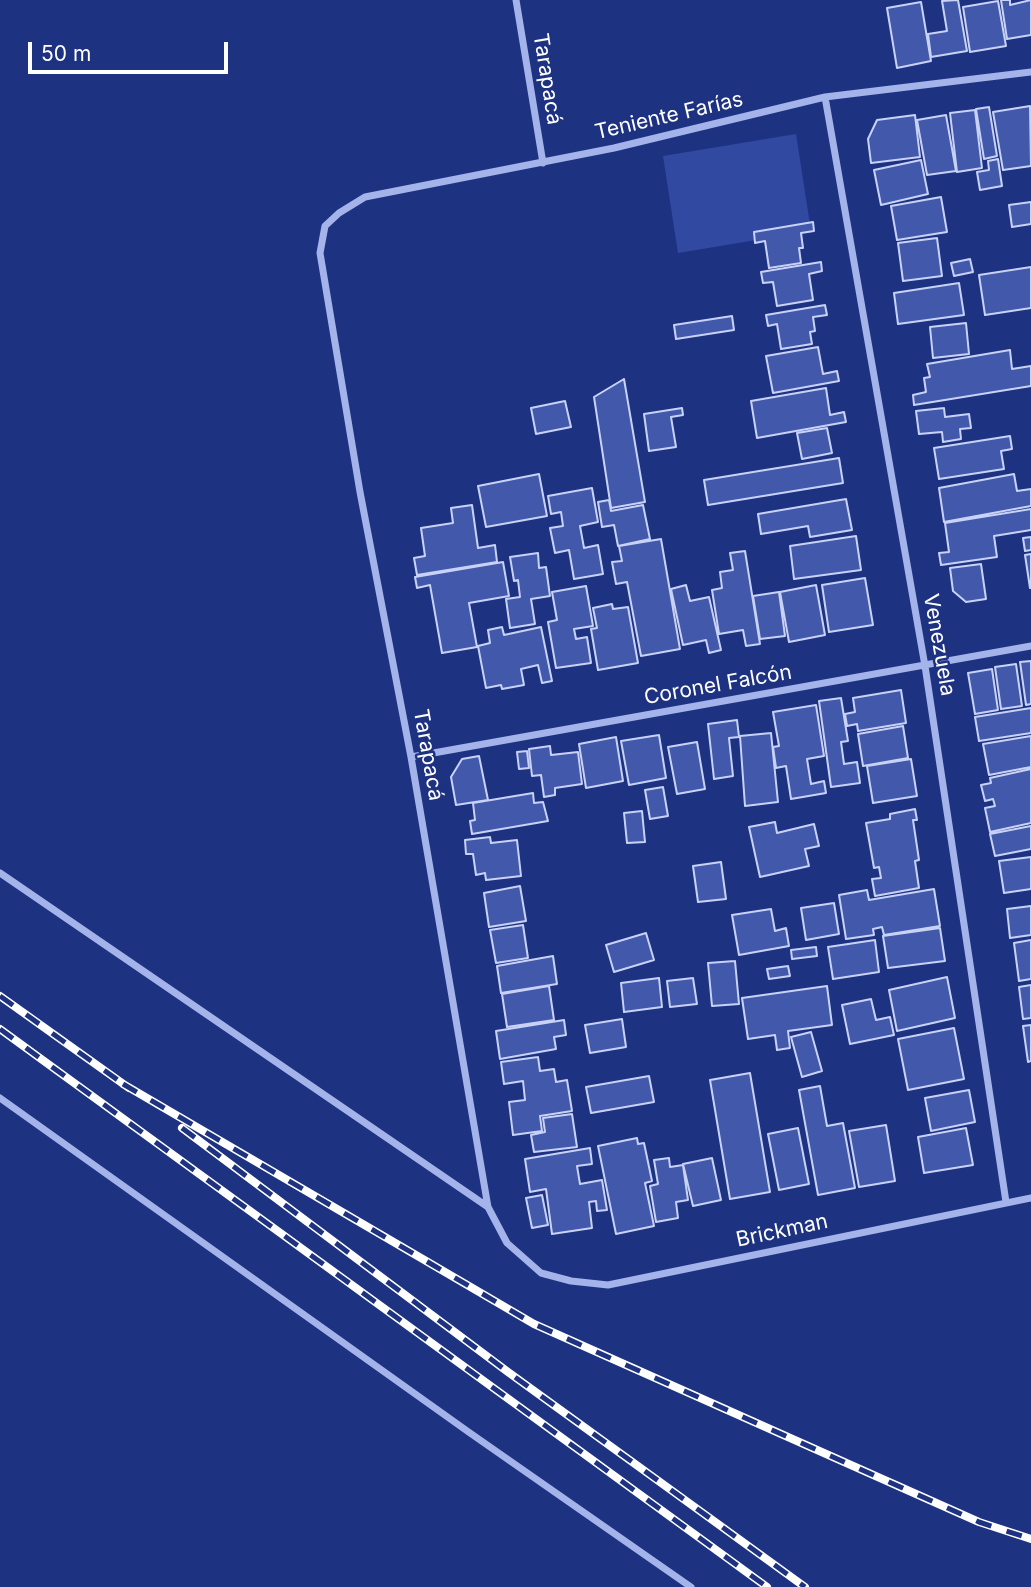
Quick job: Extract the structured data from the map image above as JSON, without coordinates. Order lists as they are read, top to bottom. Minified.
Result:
{"streets":{"street":["Tarapacá","Teniente Farías","Venezuela","Coronel Falcón","Brickman"]},"crossings":[["Tarapacá","Teniente Farías"],["Tarapacá","Coronel Falcón"],["Tarapacá","Brickman"],["Teniente Farías","Venezuela"],["Venezuela","Coronel Falcón"],["Venezuela","Brickman"]],"scale_bar":"50 m"}
